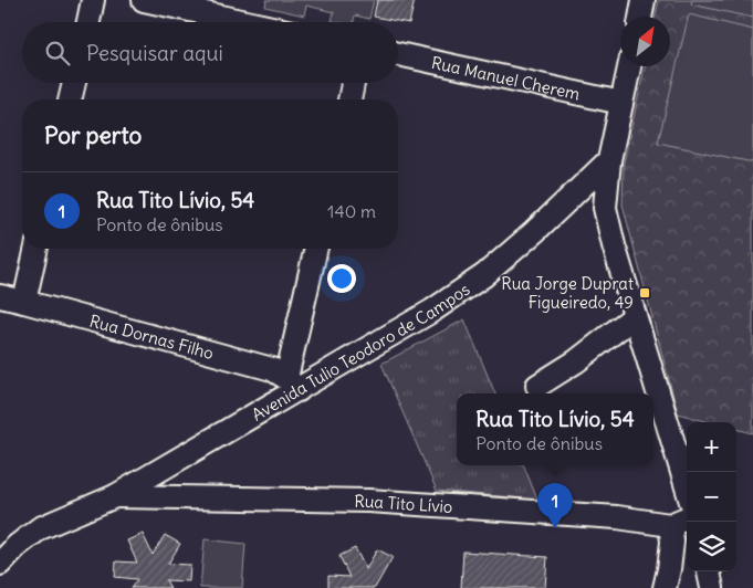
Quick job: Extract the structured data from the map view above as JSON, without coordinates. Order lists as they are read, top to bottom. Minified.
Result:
{"streets":{"street":["Rua Manuel Cherem","Rua Dornas Filho","Avenida Tulio Teodoro de Campos","Rua Tito Lívio"]},"crossings":[["Rua Dornas Filho","Avenida Tulio Teodoro de Campos"],["Avenida Tulio Teodoro de Campos","Rua Tito Lívio"]],"places":{"transit":["Rua Jorge Duprat Figueiredo, 49"]},"north":"top right","page":{"search":"Pesquisar aqui","heading":"Por perto","list":[{"mark":"1","name":"Rua Tito Lívio, 54","note":"Ponto de ônibus","value":"140 m"}],"popup":["Rua Tito Lívio, 54","Ponto de ônibus"],"map_buttons":["+","−"],"pins":"1"}}
